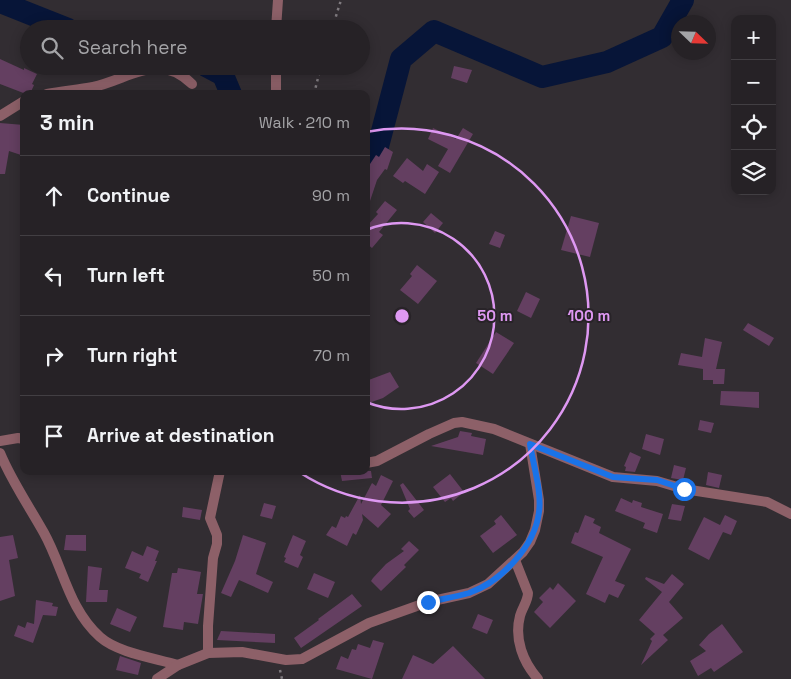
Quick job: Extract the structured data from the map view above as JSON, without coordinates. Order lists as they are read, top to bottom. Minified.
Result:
{"north":"bottom right","page":{"map_buttons":["+","−"],"search":"Search here","heading":["3 min","Walk · 210 m"],"list":[["Continue","90 m"],["Turn left","50 m"],["Turn right","70 m"],"Arrive at destination"]},"rings":["50 m","100 m"]}
